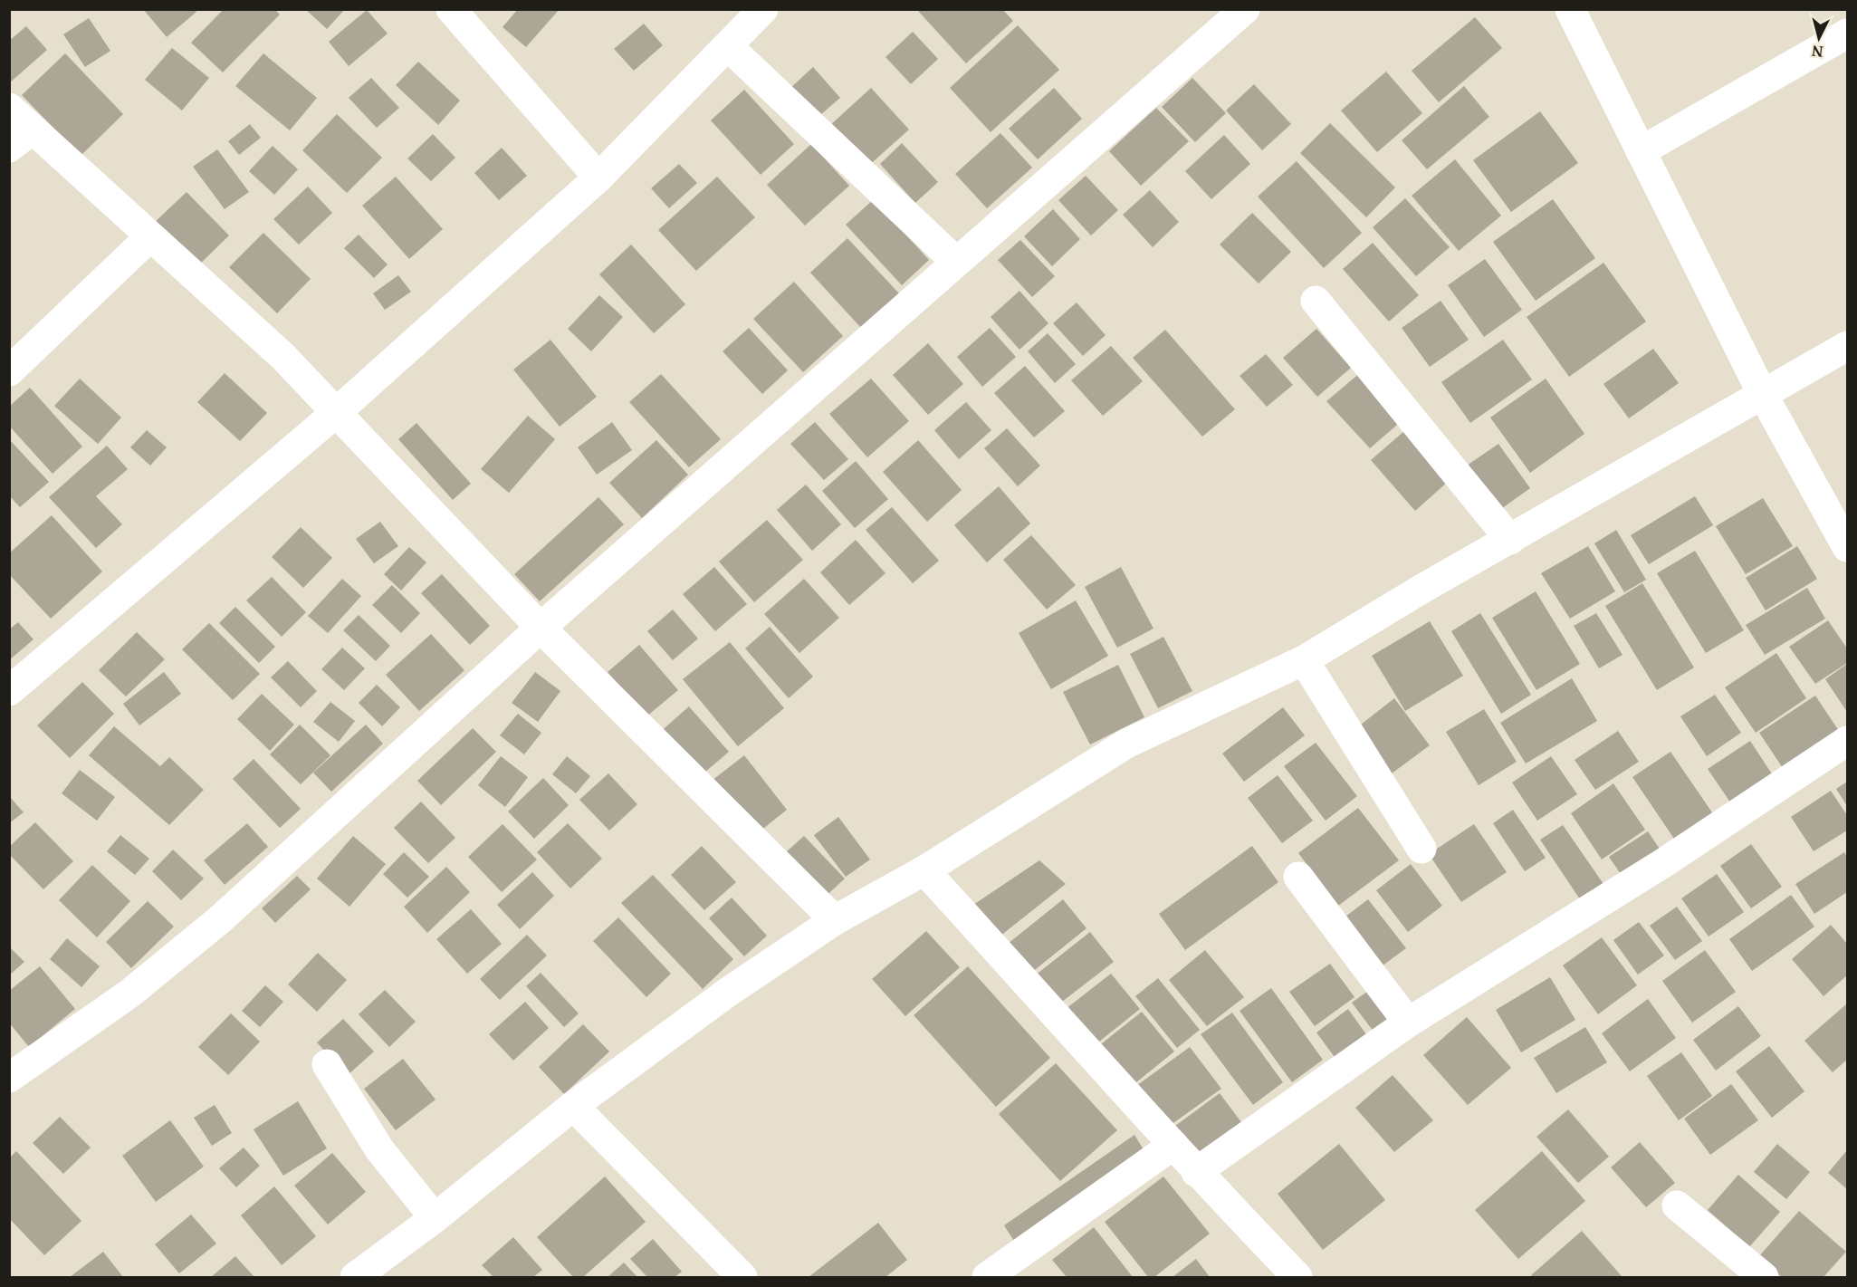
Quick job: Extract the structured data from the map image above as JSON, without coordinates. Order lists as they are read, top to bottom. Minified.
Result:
{"north":"bottom"}
